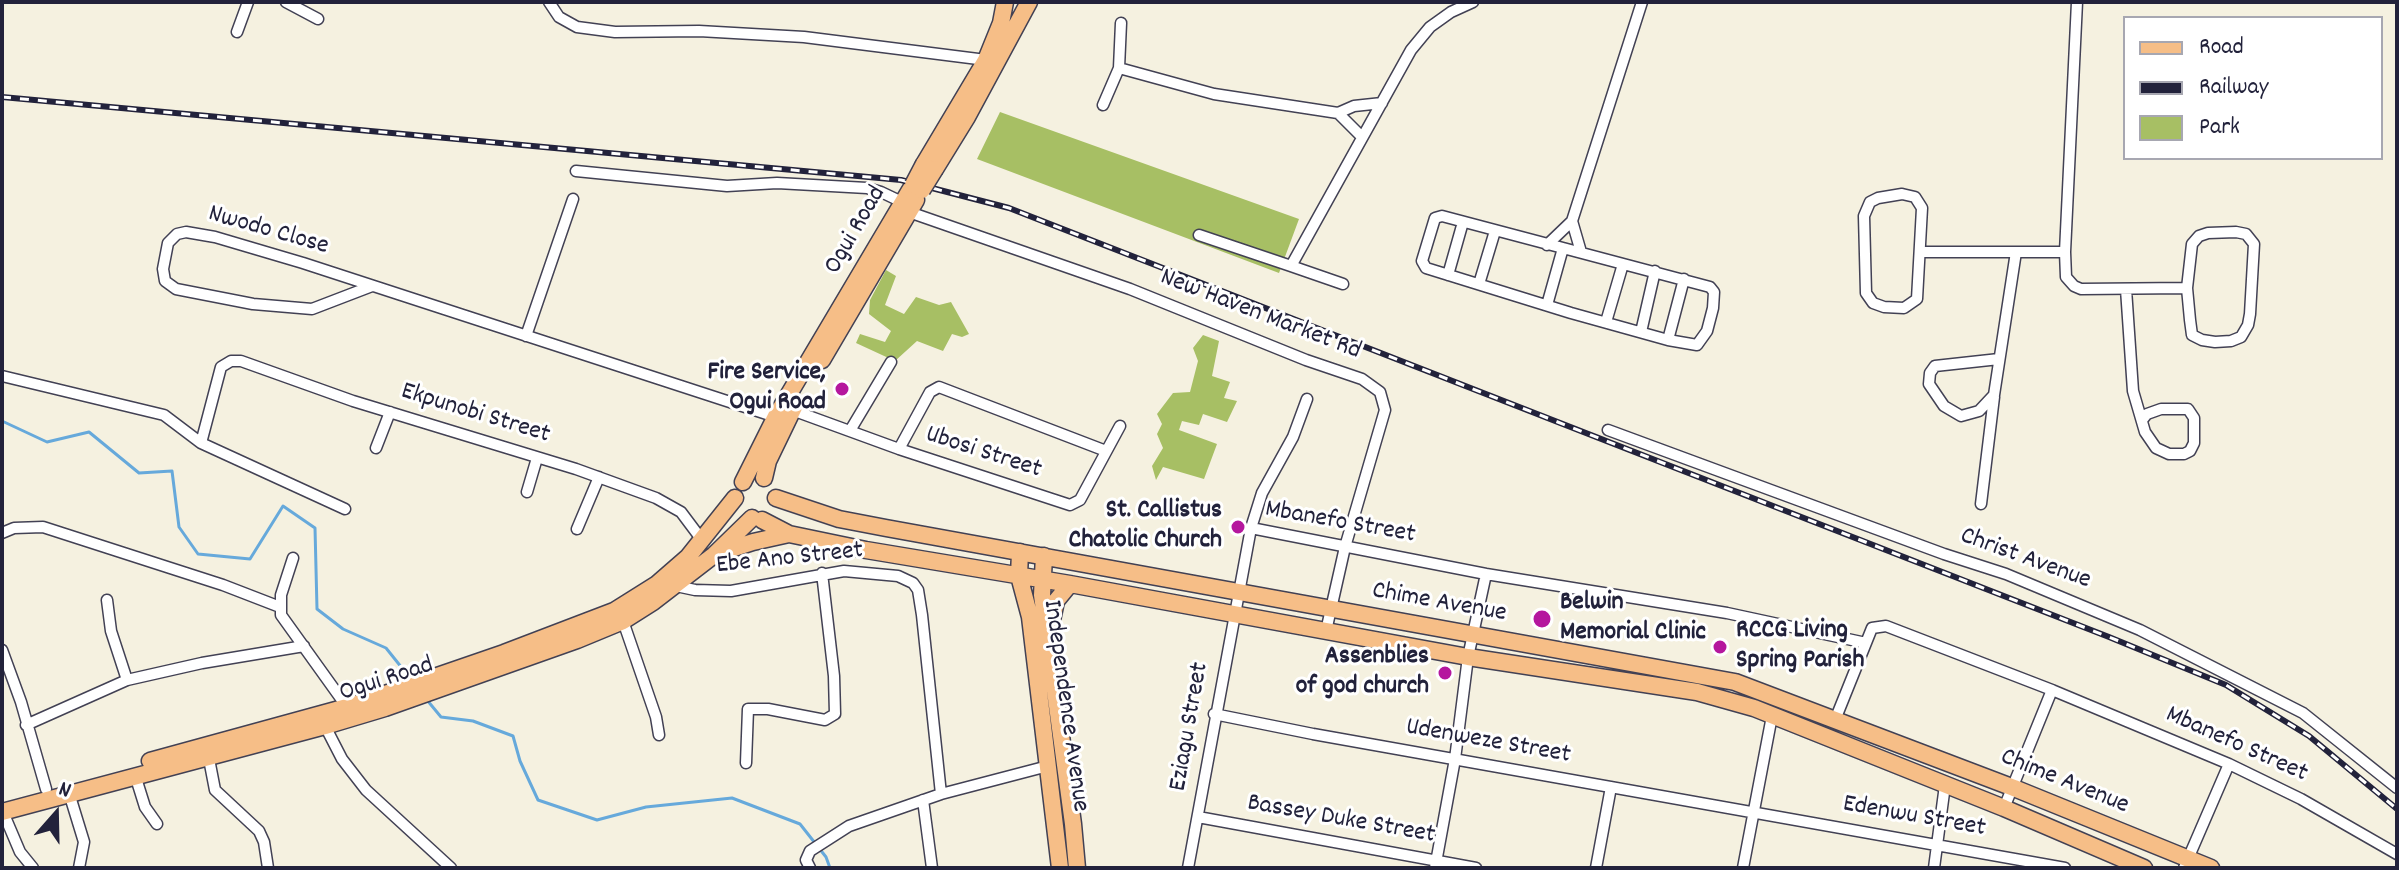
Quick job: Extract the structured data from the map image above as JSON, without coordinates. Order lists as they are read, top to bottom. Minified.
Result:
{"streets":{"main road":["Ogui Road","Chime Avenue","Independence Avenue"],"street":["Nwodo Close","New Haven Market Rd","Ekpunobi Street","Ubosi Street","Mbanefo Street","Ebe Ano Street","Christ Avenue","Eziagu Street","Udenweze Street","Edenwu Street","Bassey Duke Street"]},"crossings":[["Ogui Road","Nwodo Close"],["Ogui Road","New Haven Market Rd"],["Ogui Road","Ekpunobi Street"],["Ogui Road","Ubosi Street"],["Ogui Road","Ebe Ano Street"],["Ogui Road","Chime Avenue"],["Nwodo Close","Ubosi Street"],["New Haven Market Rd","Mbanefo Street"],["New Haven Market Rd","Chime Avenue"],["Mbanefo Street","Chime Avenue"],["Mbanefo Street","Eziagu Street"],["Chime Avenue","Independence Avenue"],["Chime Avenue","Eziagu Street"],["Eziagu Street","Udenweze Street"],["Eziagu Street","Bassey Duke Street"],["Udenweze Street","Edenwu Street"]],"places":["Fire Service, Ogui Road","St. Callistus Chatolic Church","Belwin Memorial Clinic","RCCG Living Spring Parish","Assenblies of god church"],"legend":["Road","Railway","Park"],"north":"top"}
